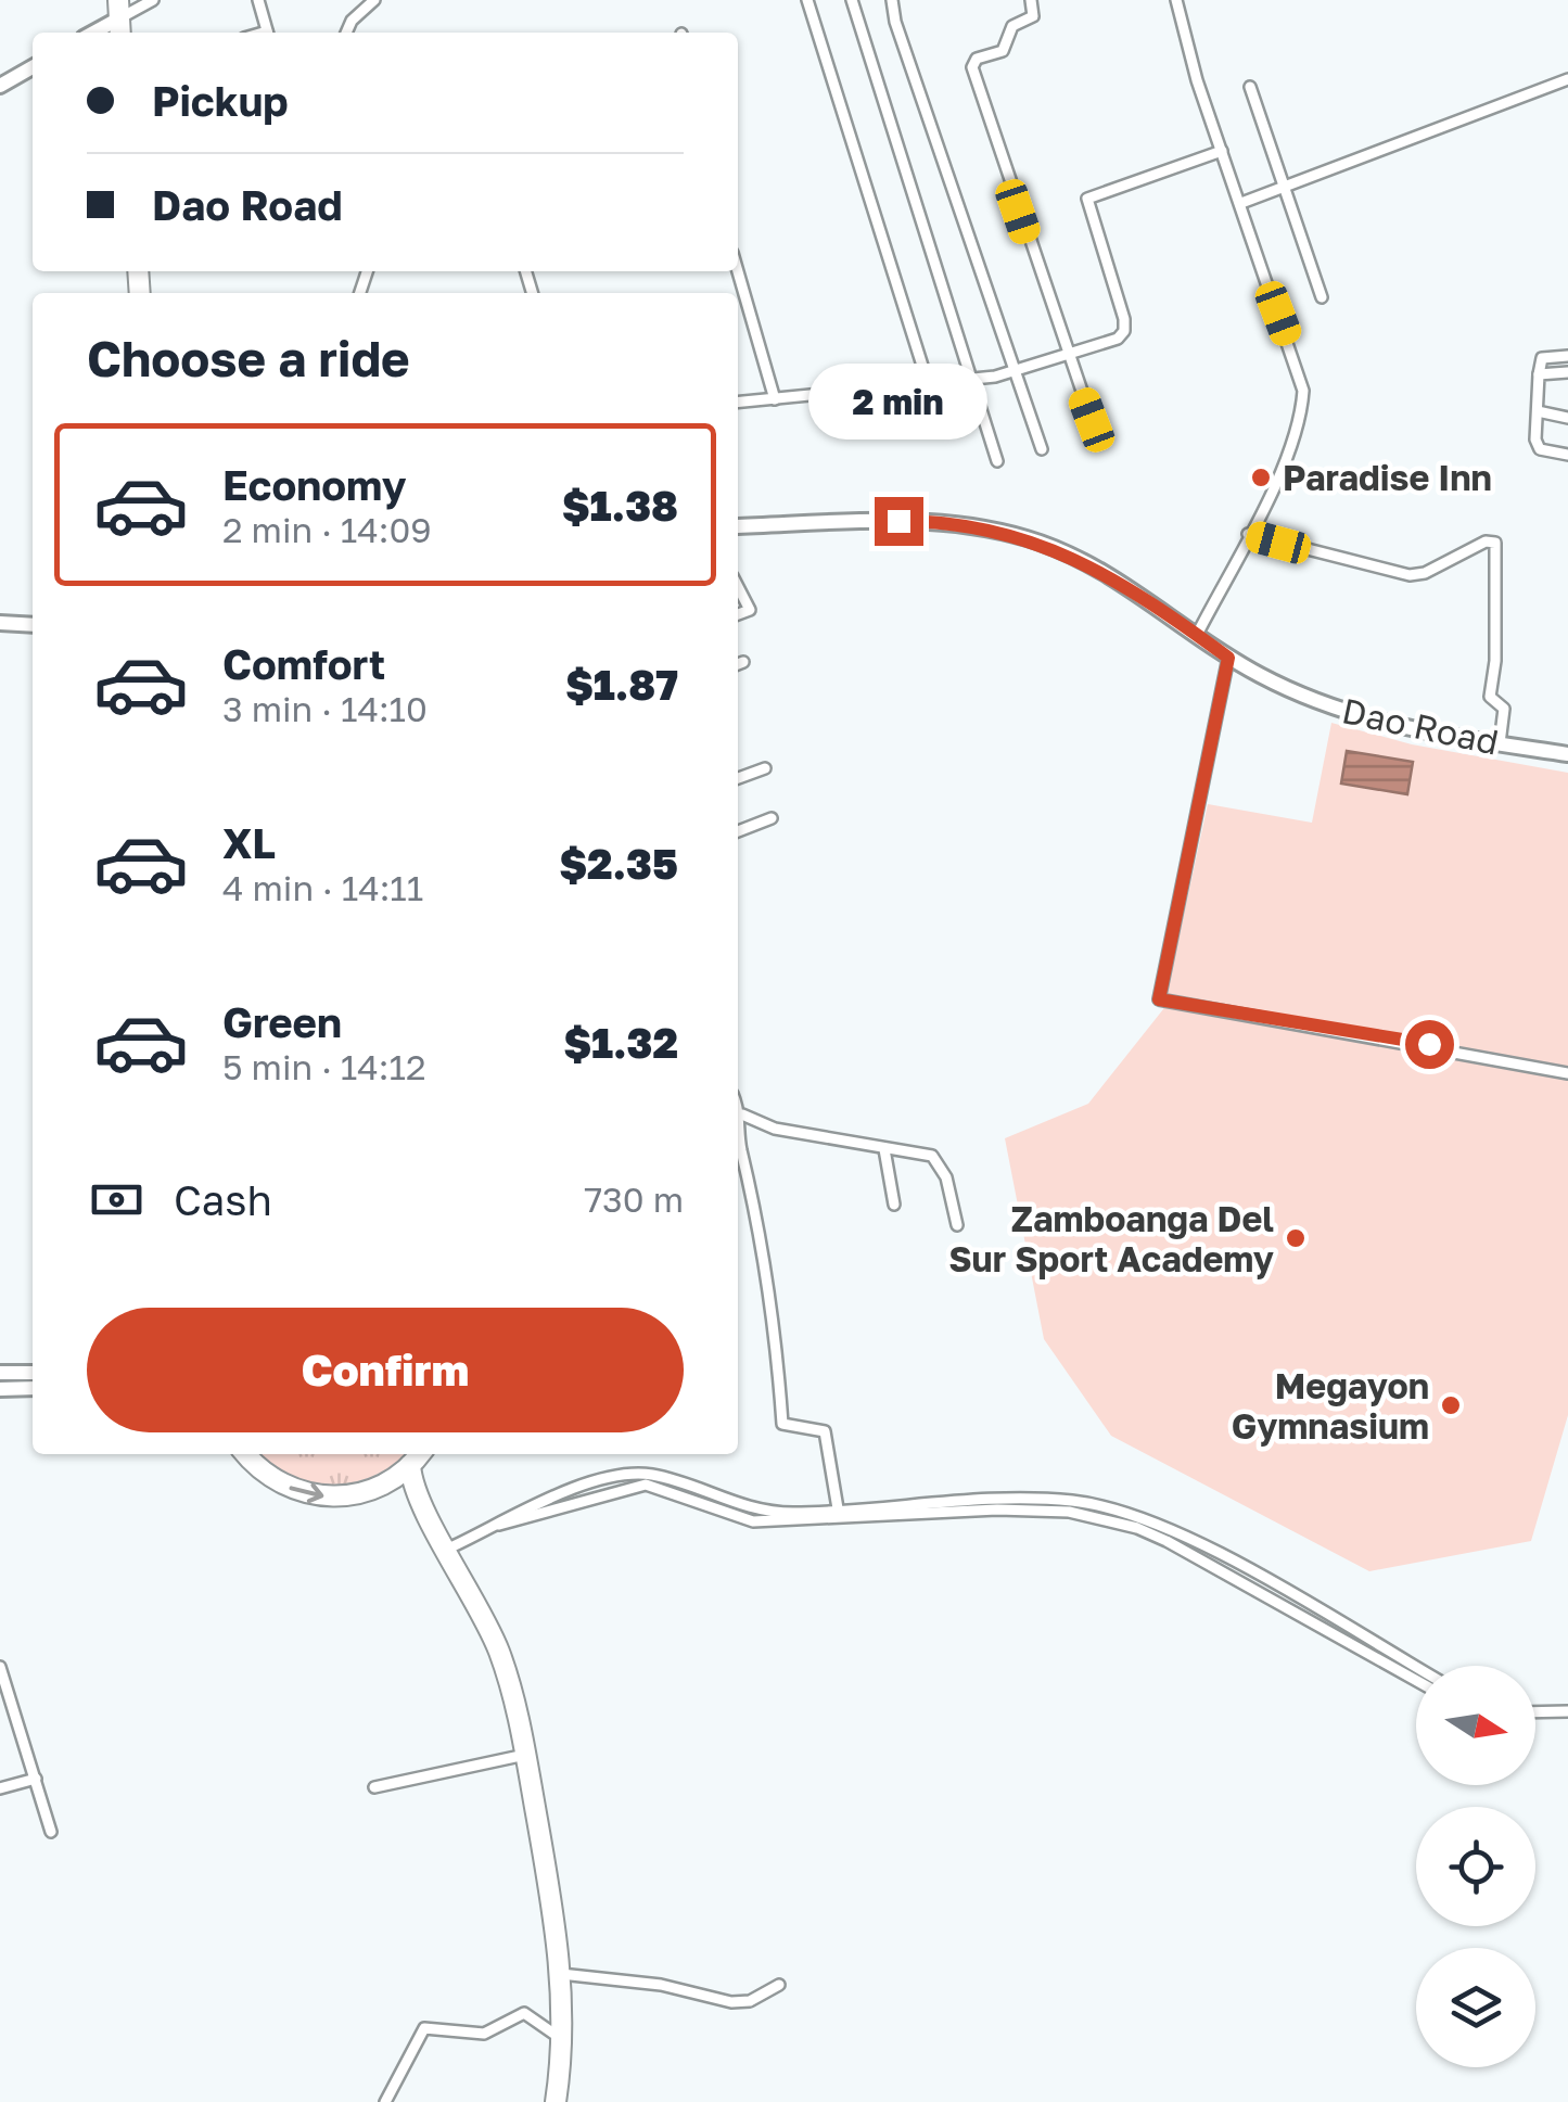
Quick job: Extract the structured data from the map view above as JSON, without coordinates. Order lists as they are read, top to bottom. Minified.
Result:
{"streets":{"street":["Dao Road"]},"places":["Paradise Inn","Zamboanga Del Sur Sport Academy","Megayon Gymnasium"],"north":"right","page":{"banner":["Pickup","Dao Road"],"heading":"Choose a ride","bubble":"2 min","list":[{"name":"Economy","note":"2 min · 14:09","value":"$1.38"},{"name":"Comfort","note":"3 min · 14:10","value":"$1.87"},{"name":"XL","note":"4 min · 14:11","value":"$2.35"},{"name":"Green","note":"5 min · 14:12","value":"$1.32"}],"pay":["Cash","730 m"],"buttons":"Confirm"}}
